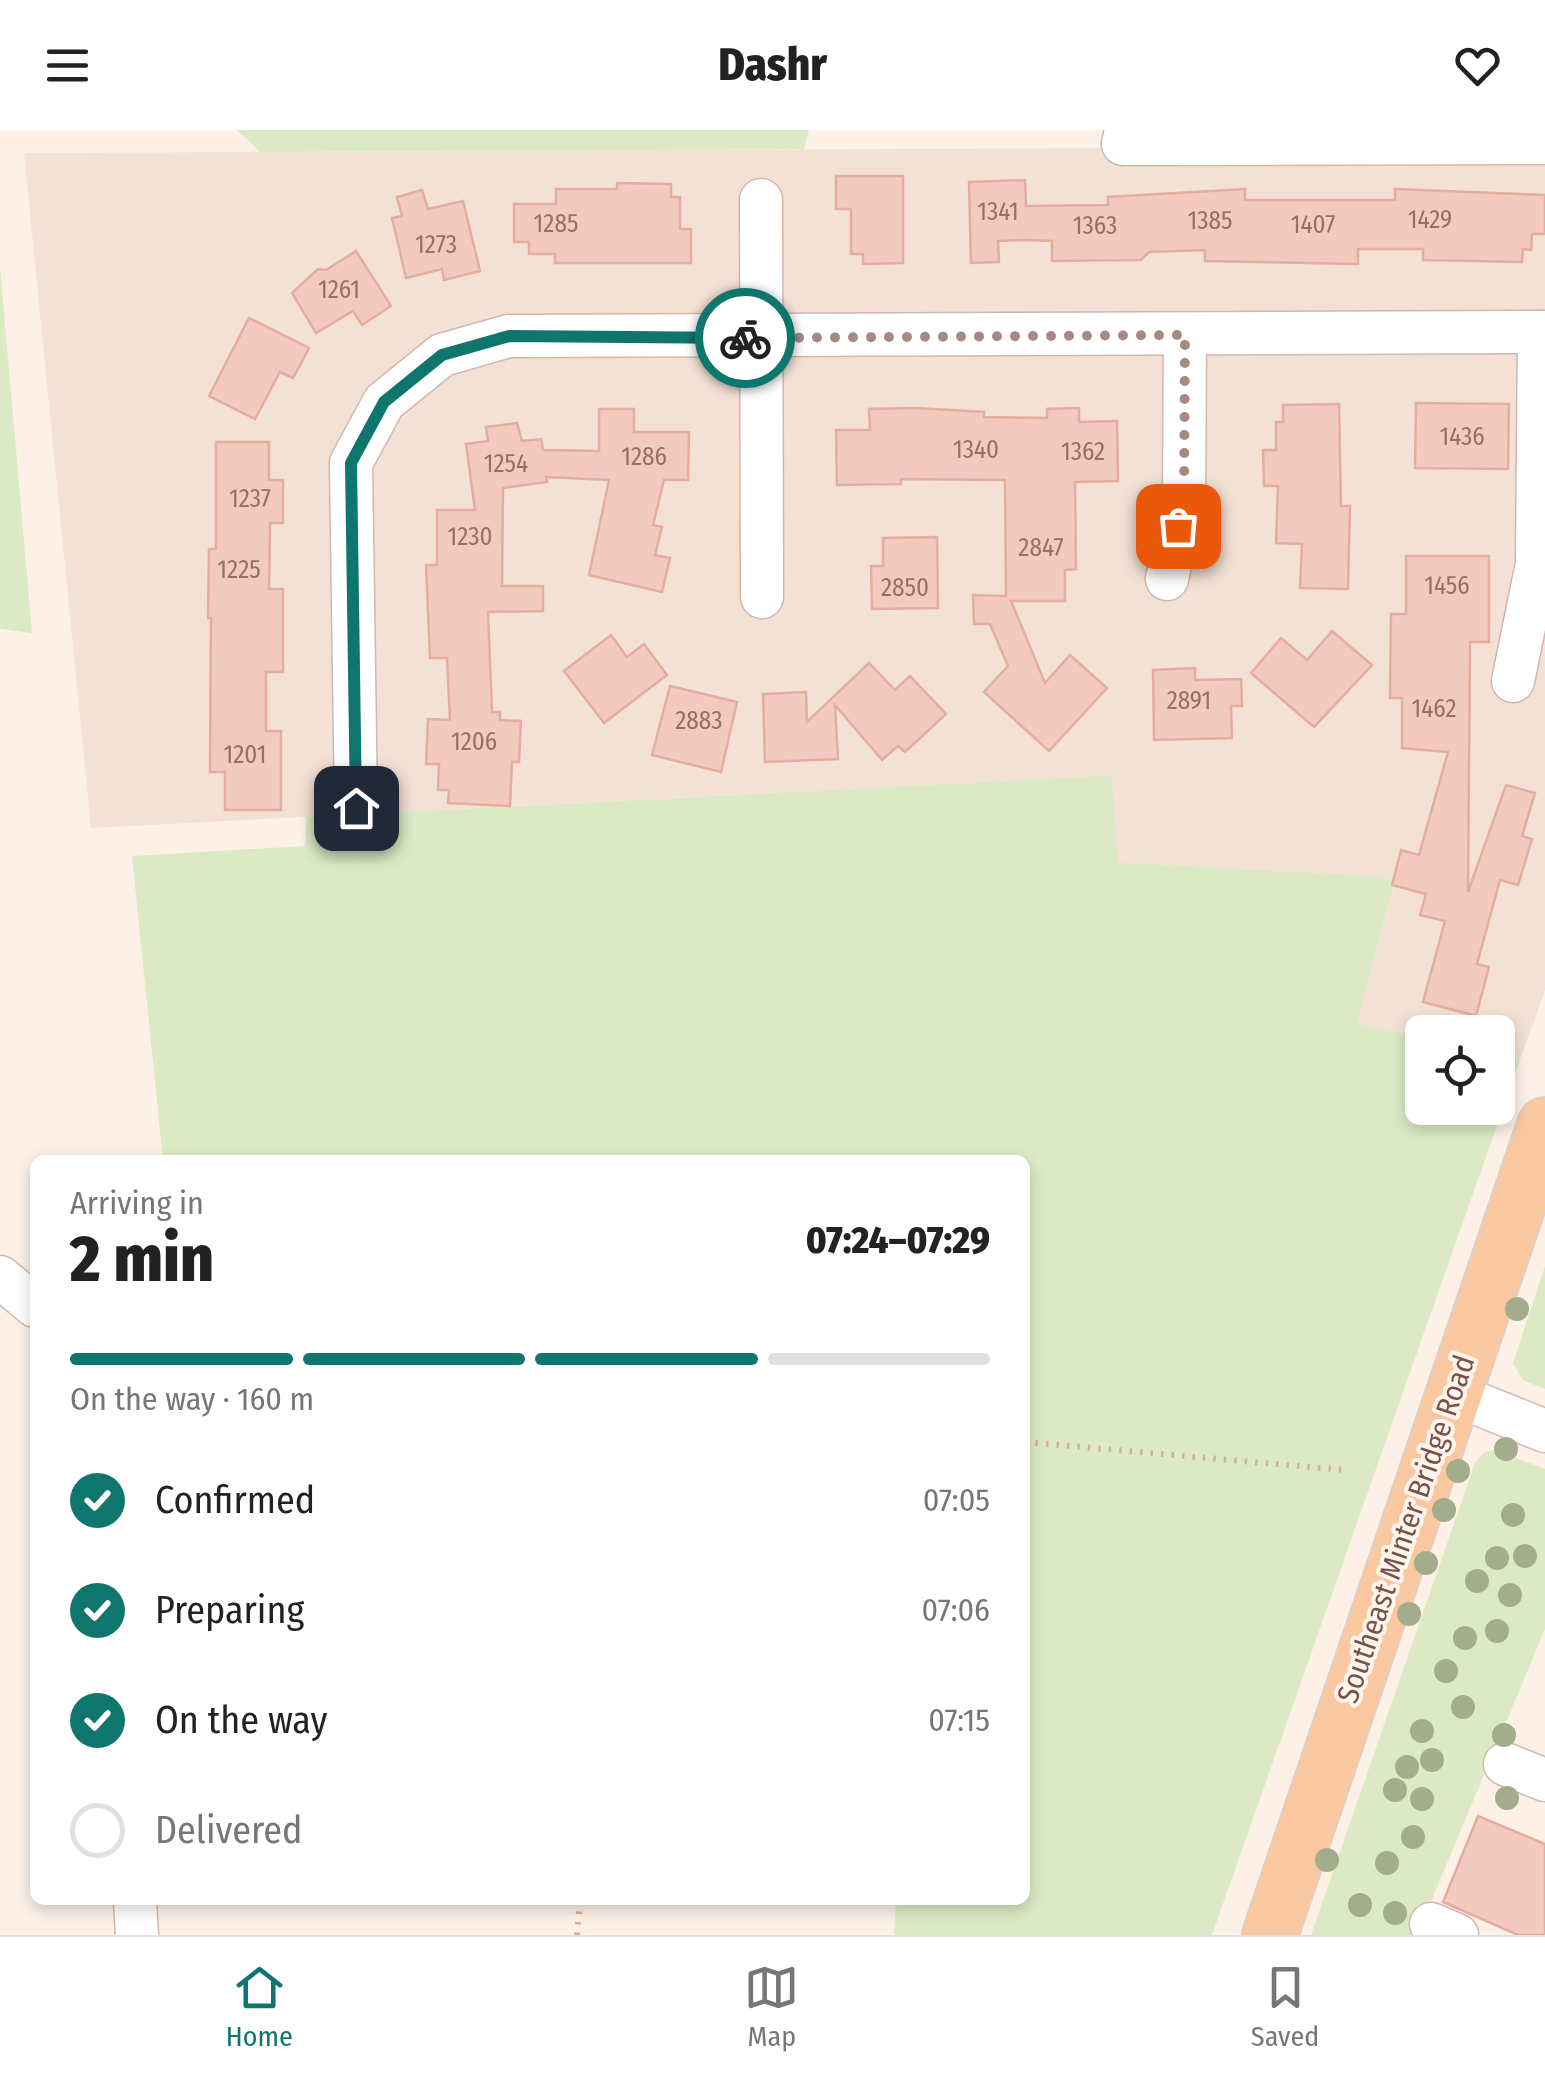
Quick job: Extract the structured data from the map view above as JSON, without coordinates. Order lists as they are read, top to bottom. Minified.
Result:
{"streets":{"main road":["Southeast Minter Bridge Road"]},"house_numbers":["1341","1429","1385","1285","1407","1363","1273","1261","1436","1340","1362","1286","1254","1237","1230","2847","1225","1456","2850","2891","1462","2883","1206","1201"],"page":{"header":"Dashr","heading":["2 min","Arriving in","07:24–07:29"],"bar":"On the way · 160 m","list":[["Confirmed","07:05"],["Preparing","07:06"],["On the way","07:15"],"Delivered"],"tabs":["Home","Map","Saved"]}}
